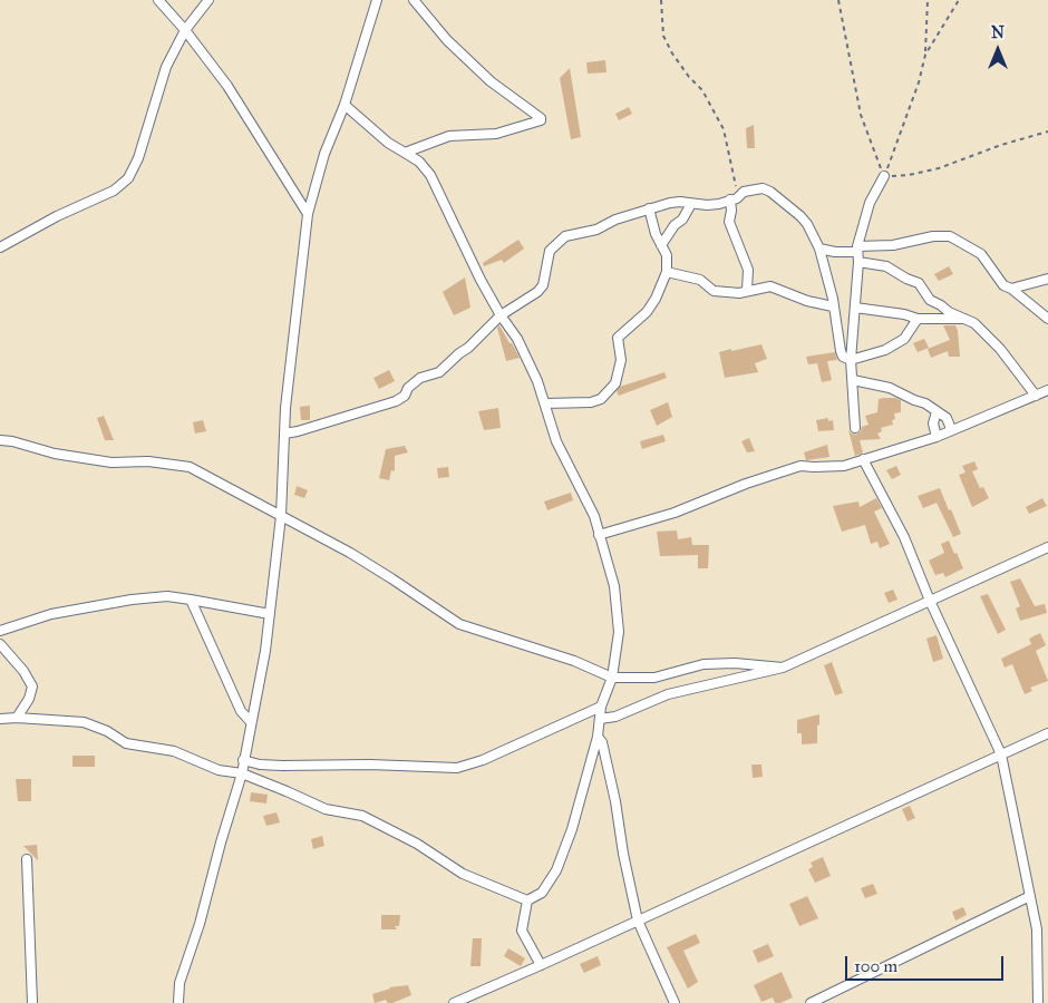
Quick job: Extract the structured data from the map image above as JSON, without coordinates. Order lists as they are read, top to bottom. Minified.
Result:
{"scale_bar":"100 m","north":"top"}
